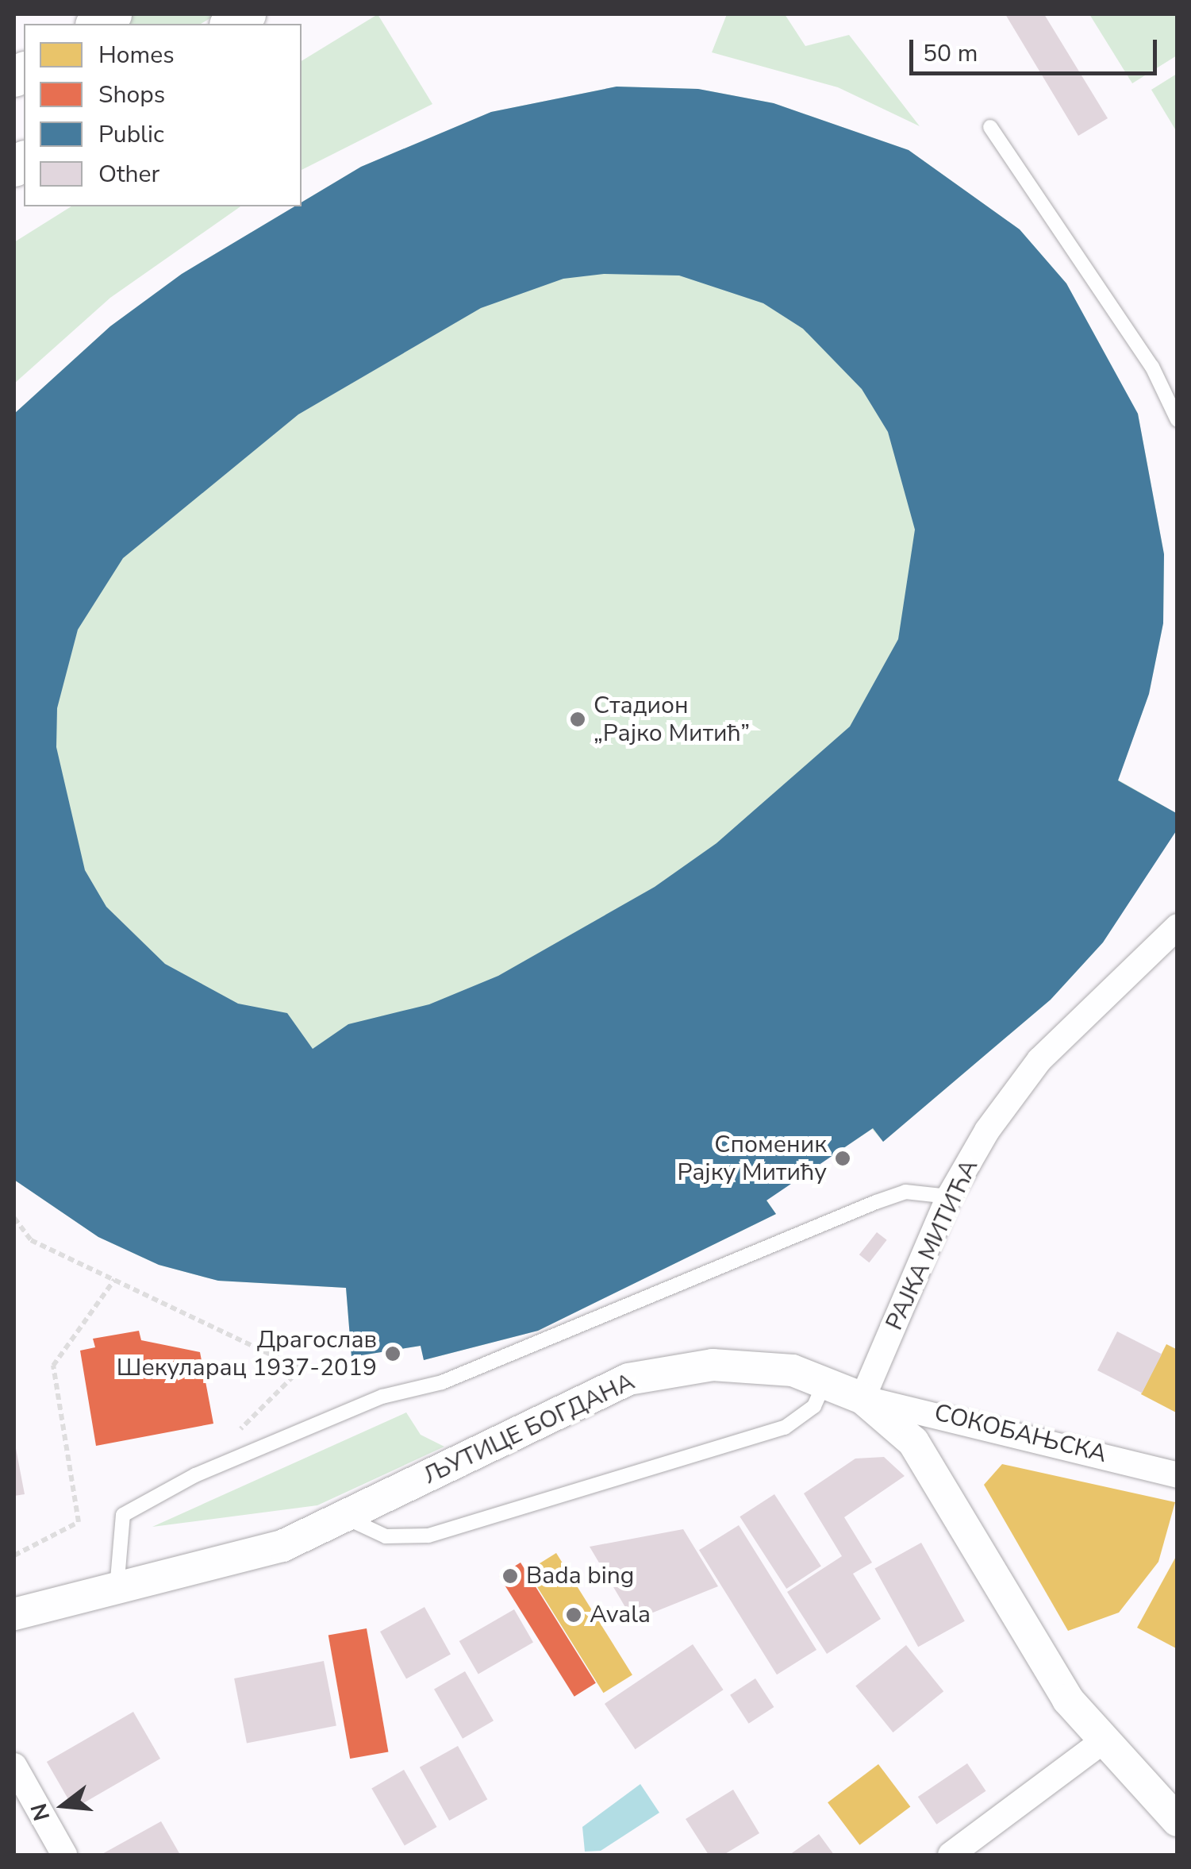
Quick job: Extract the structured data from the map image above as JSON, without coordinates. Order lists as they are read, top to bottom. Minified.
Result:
{"streets":{"street":["РАЈКА МИТИЋА","ЉУТИЦЕ БОГДАНА","СОКОБАЊСКА"]},"crossings":[["РАЈКА МИТИЋА","ЉУТИЦЕ БОГДАНА"],["РАЈКА МИТИЋА","СОКОБАЊСКА"],["ЉУТИЦЕ БОГДАНА","СОКОБАЊСКА"]],"places":["Стадион „Рајко Митић”","Споменик Рајку Митићу","Драгослав Шекуларац 1937-2019","Bada bing","Avala"],"legend":["Homes","Shops","Public","Other"],"scale_bar":"50 m","north":"left"}
